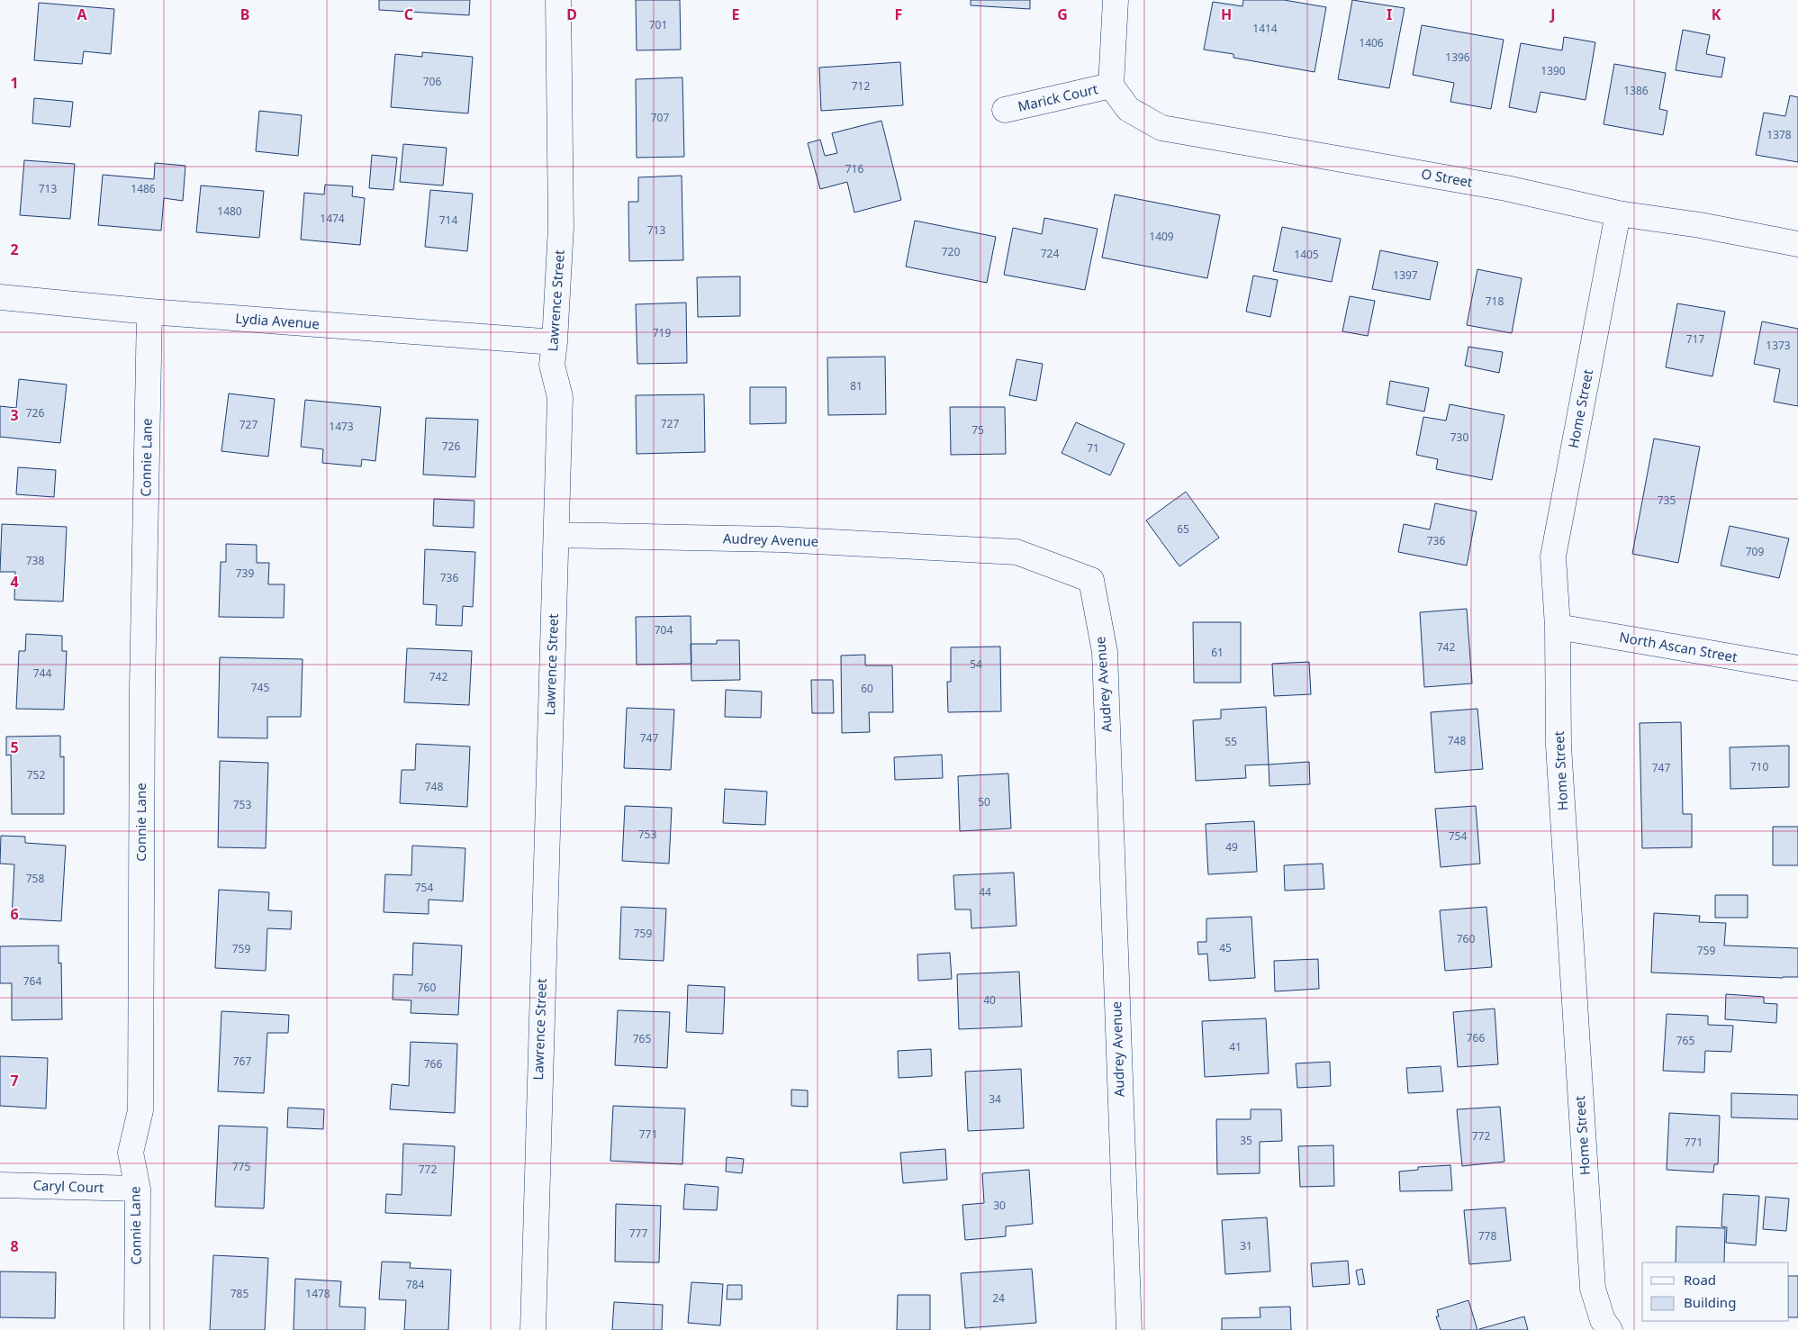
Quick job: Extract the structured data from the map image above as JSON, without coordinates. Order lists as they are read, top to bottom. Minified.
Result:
{"streets":{"street":["Marick Court","O Street","Lawrence Street","Lydia Avenue","Home Street","Connie Lane","Audrey Avenue","North Ascan Street","Caryl Court"]},"crossings":[["Marick Court","O Street"],["O Street","Home Street"],["Lawrence Street","Lydia Avenue"],["Lawrence Street","Audrey Avenue"],["Lydia Avenue","Connie Lane"],["Home Street","North Ascan Street"],["Connie Lane","Caryl Court"]],"house_numbers":["701","1414","1406","1396","1390","706","712","1386","707","1378","716","713","1486","1480","1474","714","713","1409","720","724","1405","1397","718","719","717","1373","81","726","727","727","1473","75","730","726","71","735","65","736","709","738","739","736","704","742","61","54","744","742","745","60","747","748","55","710","747","752","748","50","753","753","754","49","758","754","44","759","760","45","759","759","764","760","40","766","765","765","41","767","766","34","771","772","35","771","775","772","30","777","778","31","784","785","1478","24"],"legend":["Road","Building"],"grid":{"columns":["A","B","C","D","E","F","G","H","I","J","K"],"rows":["1","2","3","4","5","6","7","8"]}}
